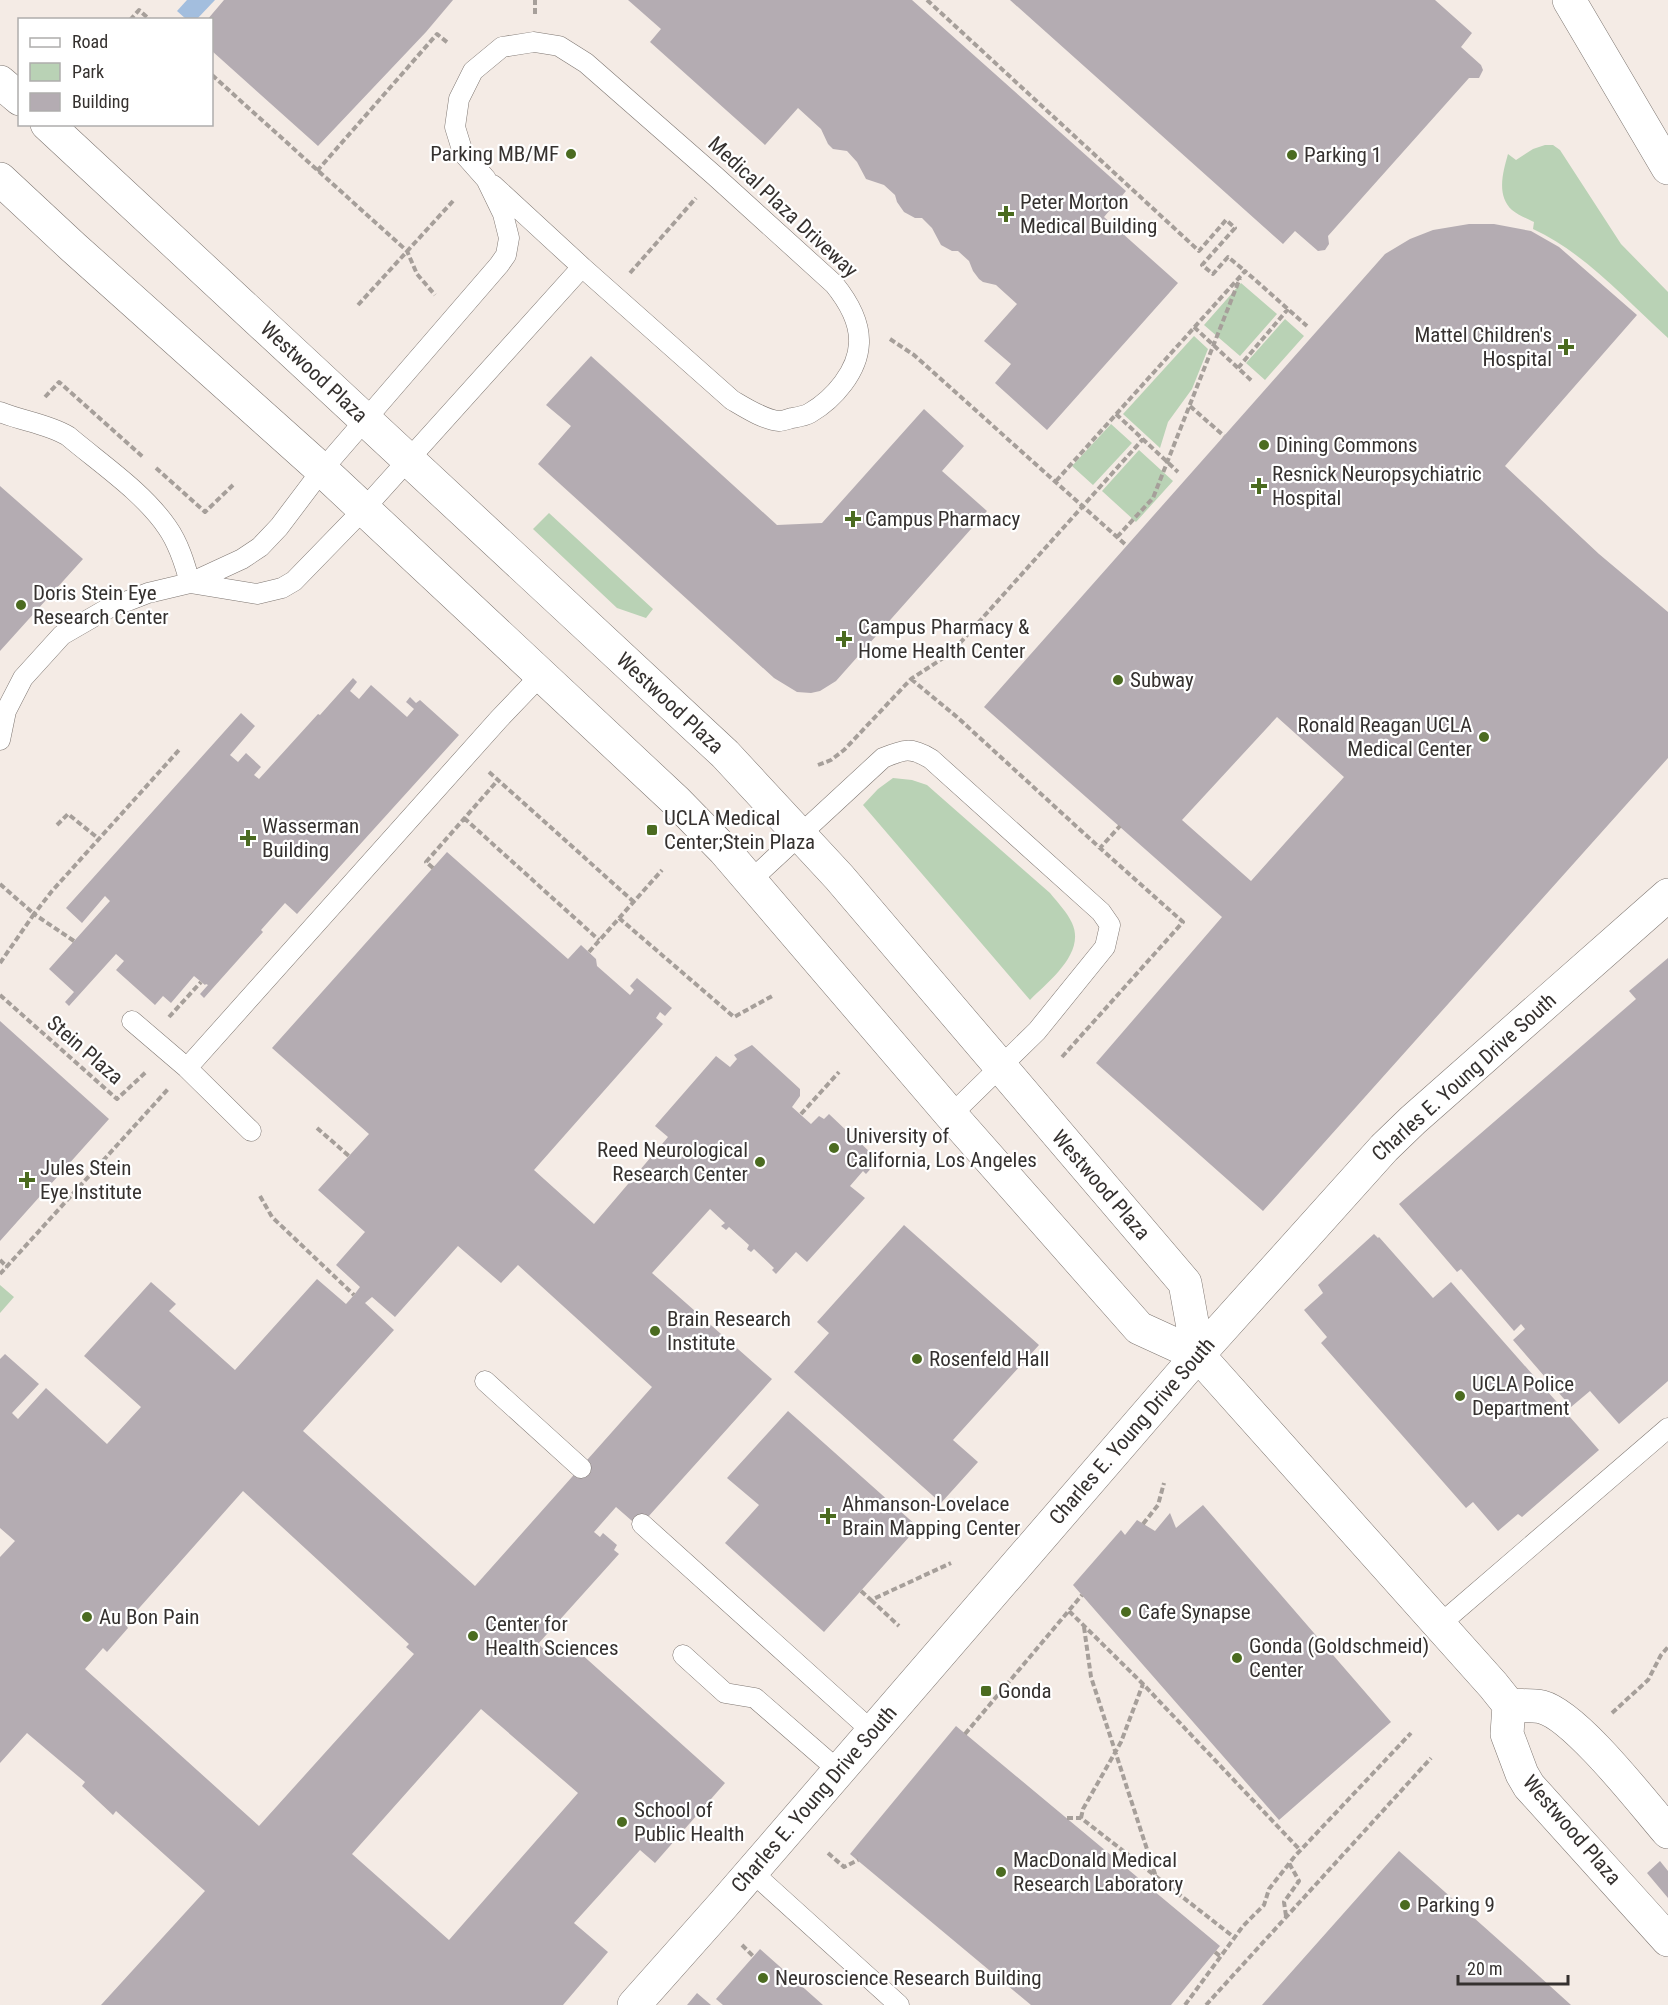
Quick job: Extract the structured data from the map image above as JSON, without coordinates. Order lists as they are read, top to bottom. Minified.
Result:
{"streets":{"main road":["Westwood Plaza","Charles E. Young Drive South"],"lane":["Medical Plaza Driveway"],"path":["Stein Plaza"]},"crossings":[["Medical Plaza Driveway","Westwood Plaza"],["Westwood Plaza","Charles E. Young Drive South"]],"places":{"other":["Parking MB/MF","Parking 1","Dining Commons","Doris Stein Eye Research Center","Subway","Ronald Reagan UCLA Medical Center","University of California, Los Angeles","Reed Neurological Research Center","Brain Research Institute","Rosenfeld Hall","UCLA Police Department","Cafe Synapse","Au Bon Pain","Center for Health Sciences","Gonda (Goldschmeid) Center","School of Public Health","MacDonald Medical Research Laboratory","Parking 9","Neuroscience Research Building"],"health":["Peter Morton Medical Building","Mattel Children's Hospital","Resnick Neuropsychiatric Hospital","Campus Pharmacy","Campus Pharmacy & Home Health Center","Wasserman Building","Jules Stein Eye Institute","Ahmanson-Lovelace Brain Mapping Center"],"transit":["UCLA Medical Center;Stein Plaza","Gonda"]},"legend":["Road","Park","Building"],"scale_bar":"20 m"}
